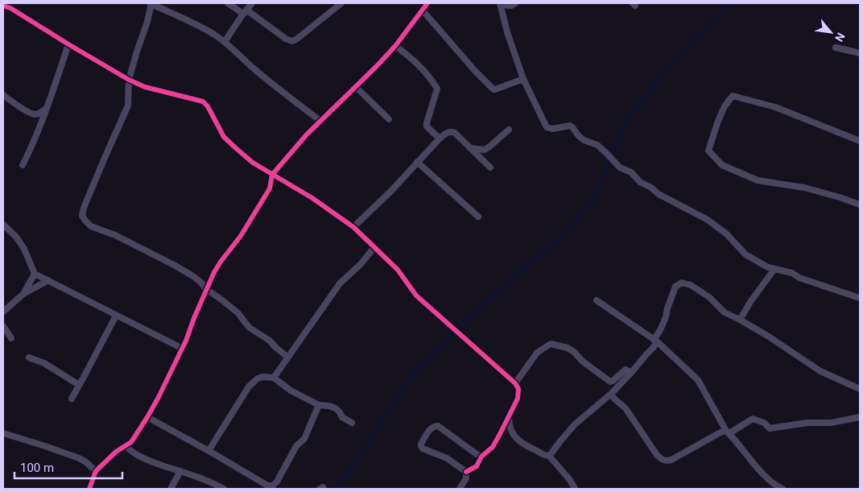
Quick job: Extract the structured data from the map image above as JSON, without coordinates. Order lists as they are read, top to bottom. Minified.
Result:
{"scale_bar":"100 m","north":"bottom right"}
